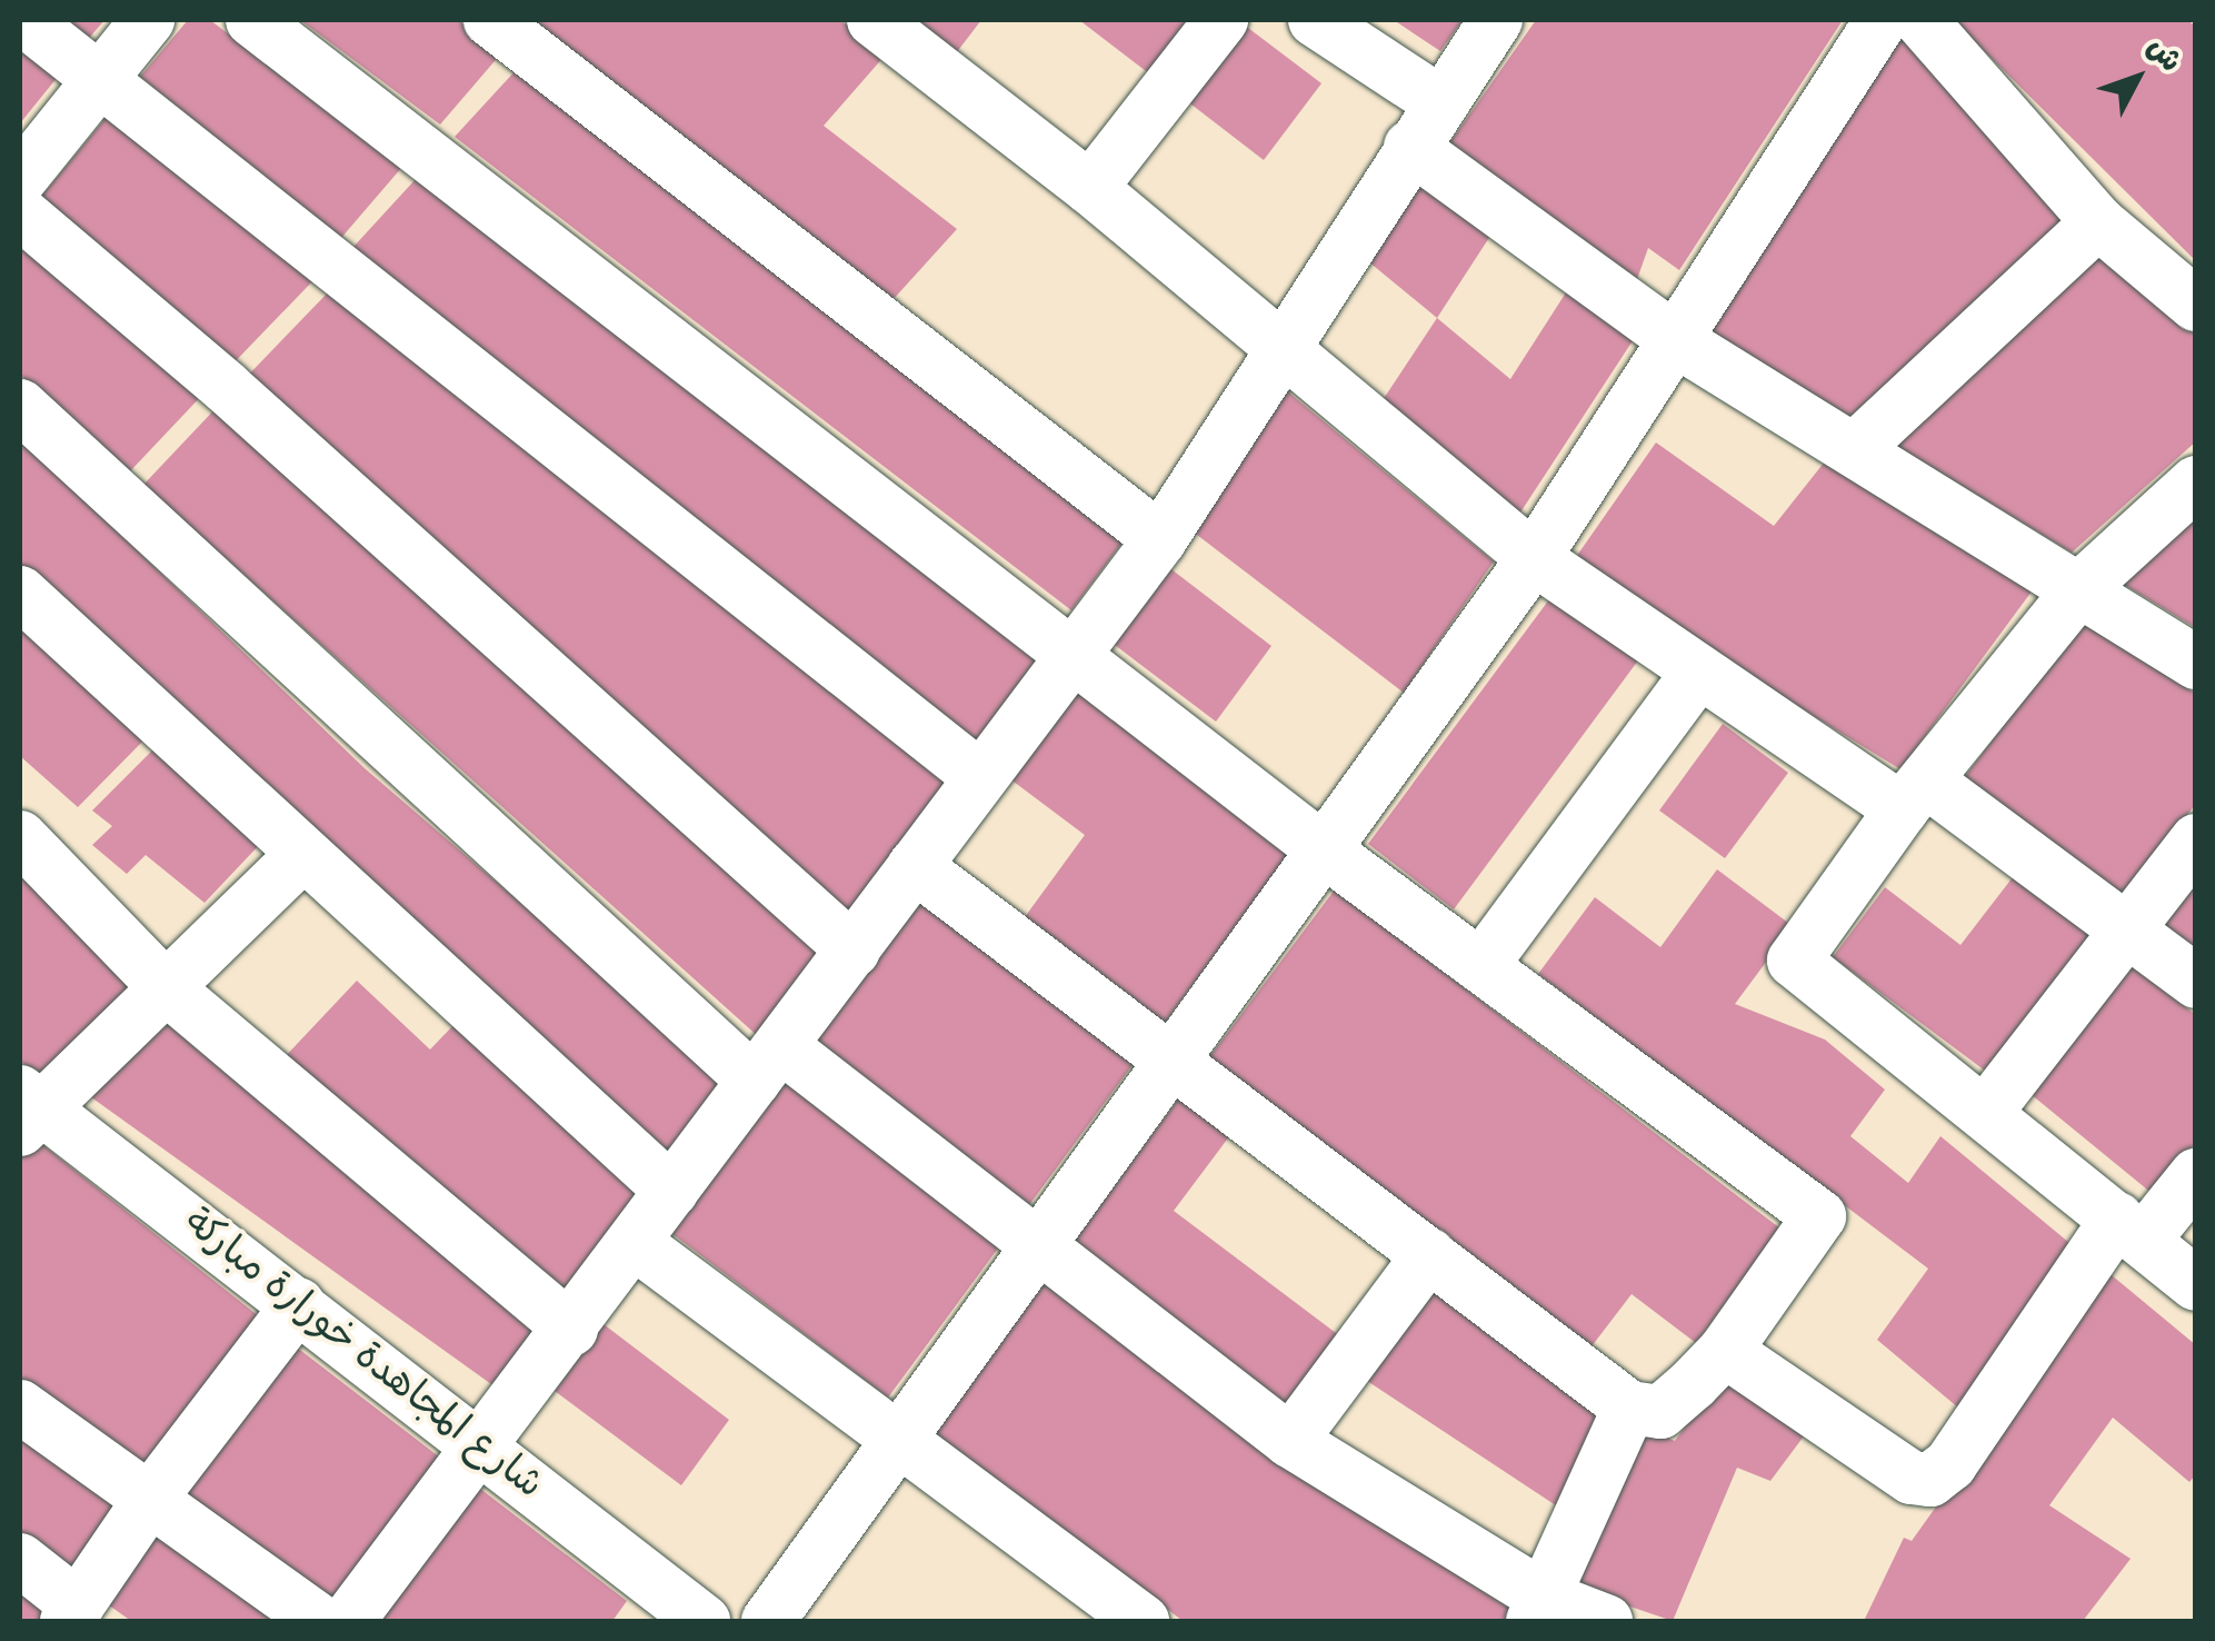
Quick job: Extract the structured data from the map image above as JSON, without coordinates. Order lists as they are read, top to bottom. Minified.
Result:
{"streets":{"street":["شارع المجاهدة خورارة مباركة"]},"north":"top right"}
